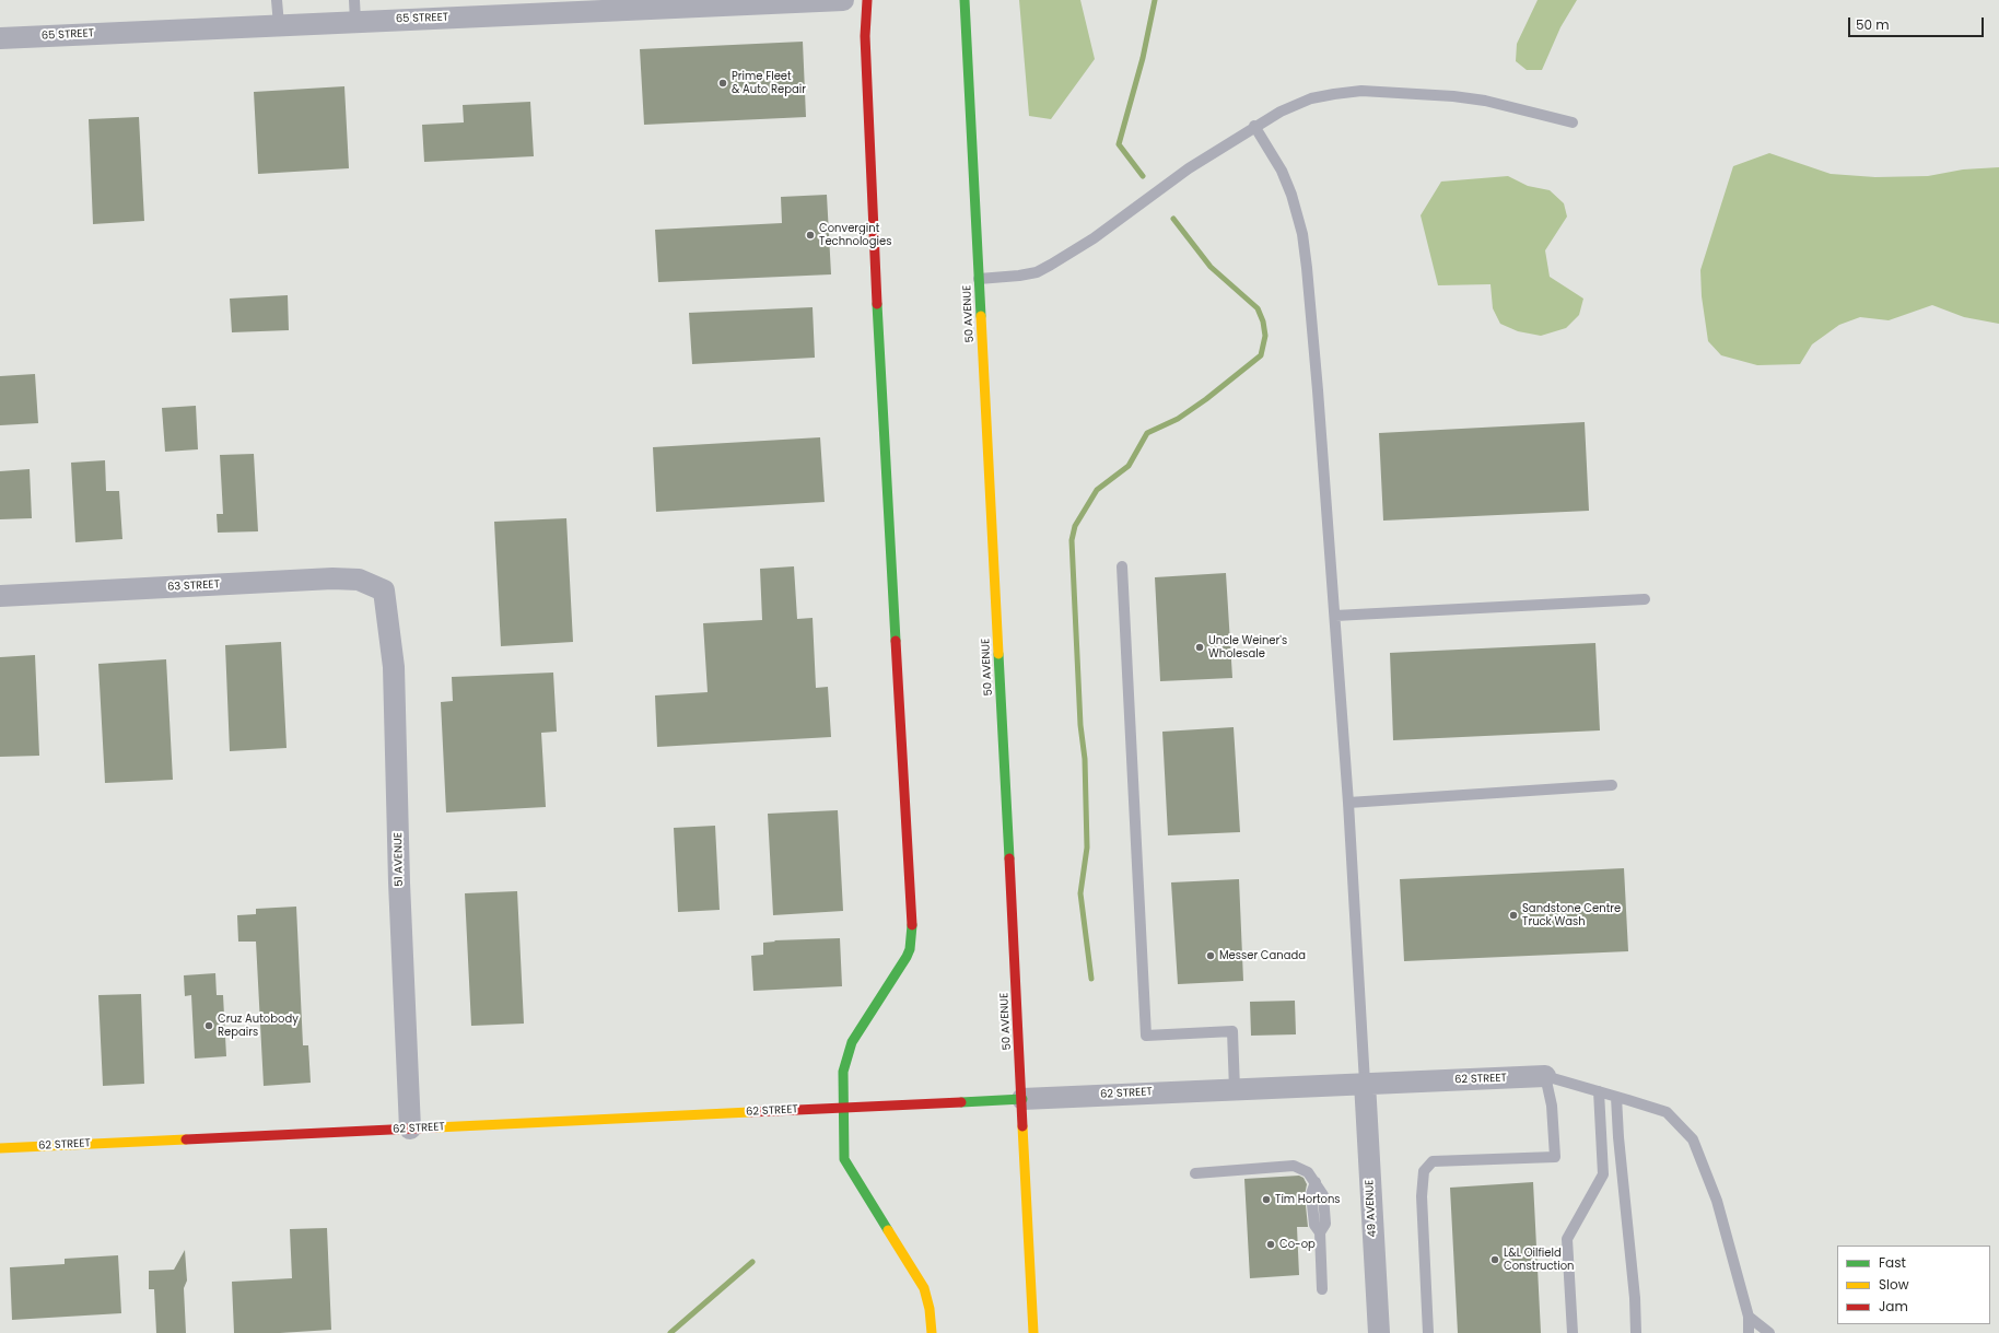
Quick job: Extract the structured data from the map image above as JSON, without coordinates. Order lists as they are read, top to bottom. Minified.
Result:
{"streets":{"main road":["50 AVENUE","62 STREET"],"street":["65 STREET","63 STREET","51 AVENUE","49 AVENUE"]},"crossings":[["50 AVENUE","62 STREET"],["63 STREET","51 AVENUE"],["51 AVENUE","62 STREET"],["62 STREET","49 AVENUE"]],"places":["Prime Fleet & Auto Repair","Convergint Technologies","Uncle Weiner's Wholesale","Sandstone Centre Truck Wash","Messer Canada","Cruz Autobody Repairs","Tim Hortons","Co-op","L&L Oilfield Construction"],"legend":["Fast","Slow","Jam"],"scale_bar":"50 m"}
